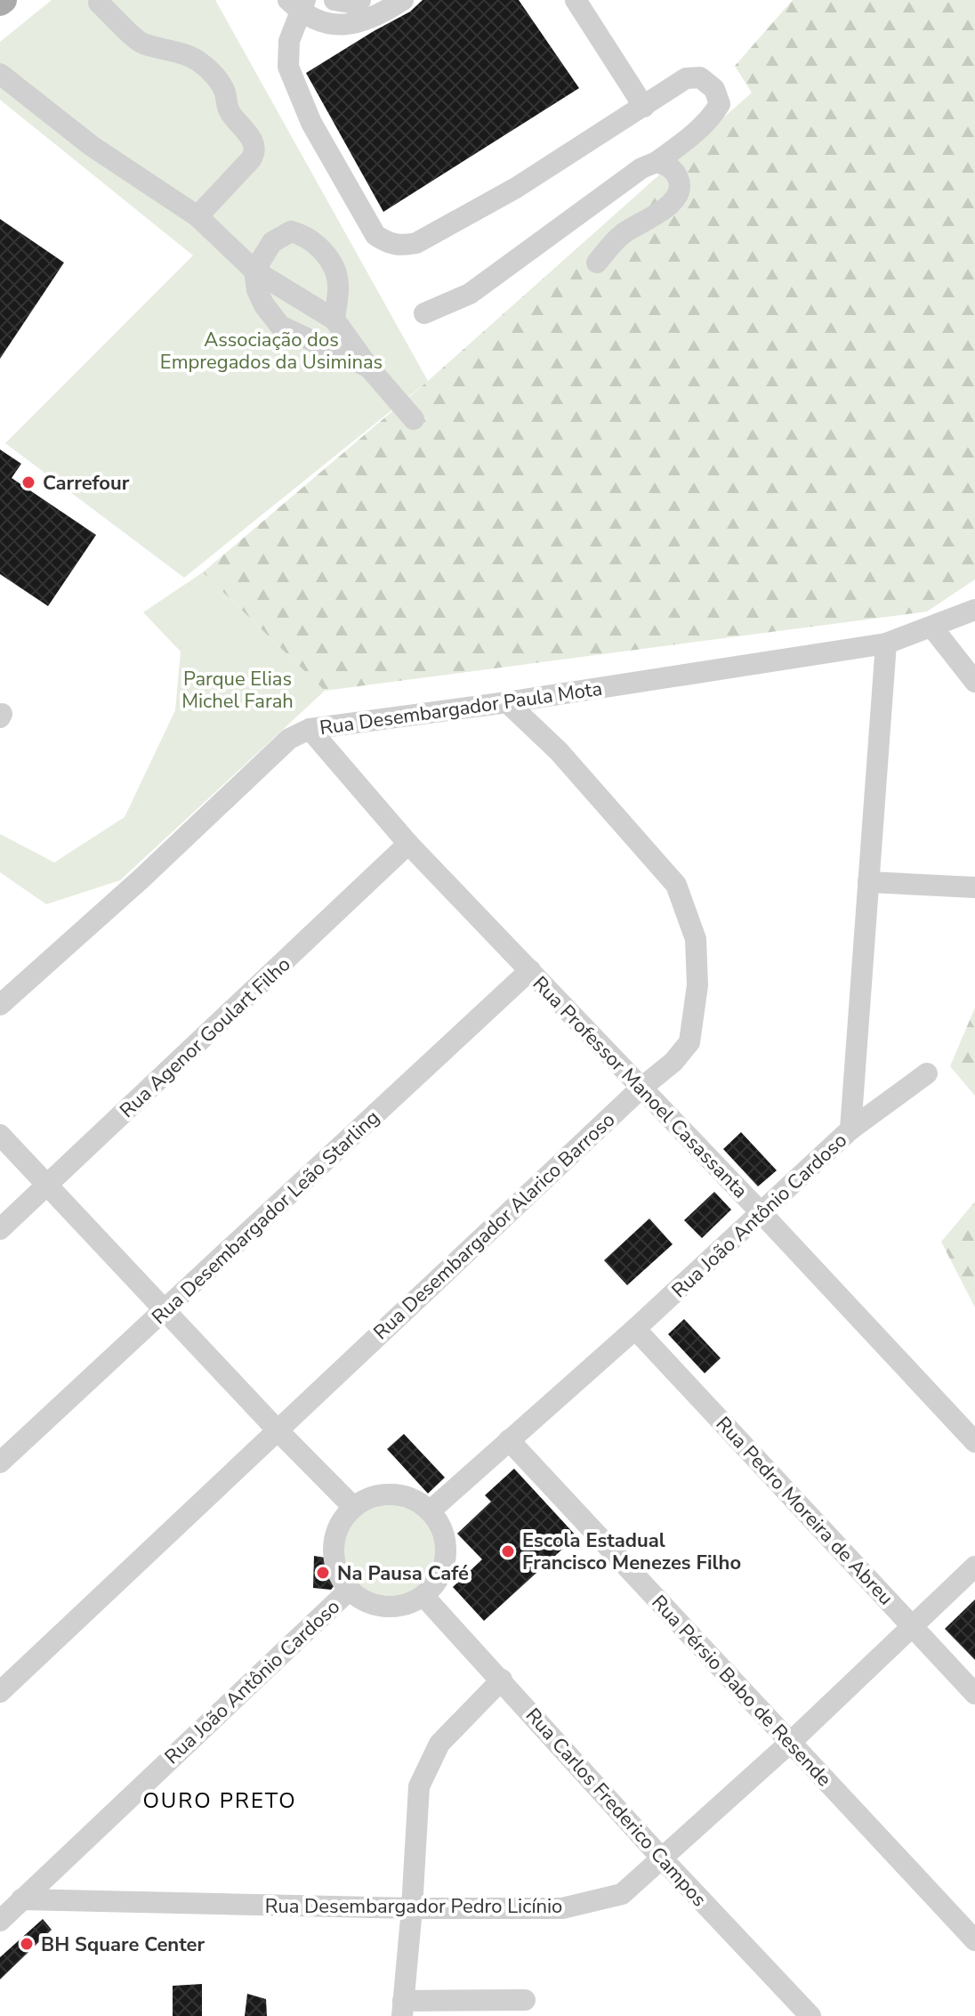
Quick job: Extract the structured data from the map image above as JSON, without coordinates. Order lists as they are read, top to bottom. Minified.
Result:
{"streets":{"street":["Rua Desembargador Paula Mota","Rua Agenor Goulart Filho","Rua Professor Manoel Casassanta","Rua João Antônio Cardoso","Rua Desembargador Leão Starling","Rua Desembargador Alarico Barroso","Rua Pedro Moreira de Abreu","Rua Pérsio Babo de Resende","Rua Carlos Frederico Campos","Rua Desembargador Pedro Licínio"]},"crossings":[["Rua Desembargador Paula Mota","Rua Professor Manoel Casassanta"],["Rua Desembargador Paula Mota","Rua João Antônio Cardoso"],["Rua Desembargador Paula Mota","Rua Desembargador Alarico Barroso"],["Rua Agenor Goulart Filho","Rua Professor Manoel Casassanta"],["Rua Professor Manoel Casassanta","Rua João Antônio Cardoso"],["Rua Professor Manoel Casassanta","Rua Desembargador Leão Starling"],["Rua Professor Manoel Casassanta","Rua Desembargador Alarico Barroso"],["Rua João Antônio Cardoso","Rua Pedro Moreira de Abreu"],["Rua João Antônio Cardoso","Rua Pérsio Babo de Resende"],["Rua João Antônio Cardoso","Rua Carlos Frederico Campos"],["Rua João Antônio Cardoso","Rua Desembargador Pedro Licínio"],["Rua Pedro Moreira de Abreu","Rua Desembargador Pedro Licínio"],["Rua Pérsio Babo de Resende","Rua Desembargador Pedro Licínio"],["Rua Carlos Frederico Campos","Rua Desembargador Pedro Licínio"]],"districts":["OURO PRETO"],"parks":["Associação dos Empregados da Usiminas","Parque Elias Michel Farah"],"places":["Carrefour","Escola Estadual Francisco Menezes Filho","Na Pausa Café","BH Square Center"]}
